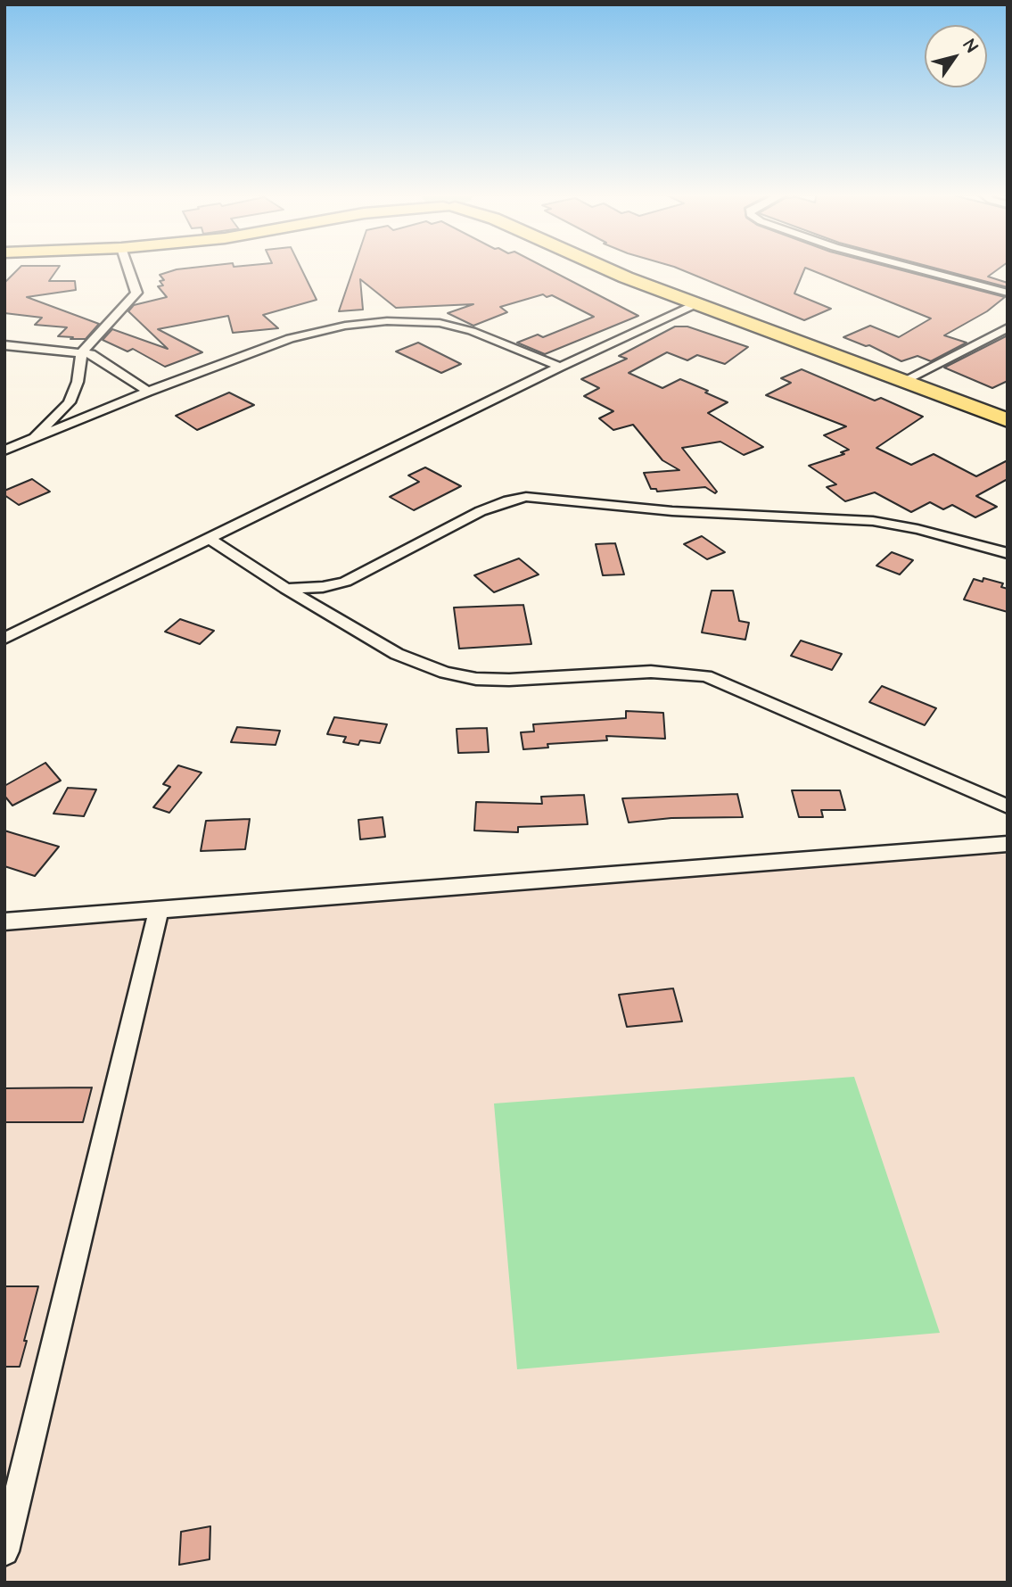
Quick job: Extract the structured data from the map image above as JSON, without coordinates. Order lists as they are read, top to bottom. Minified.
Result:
{"north":"top right"}
